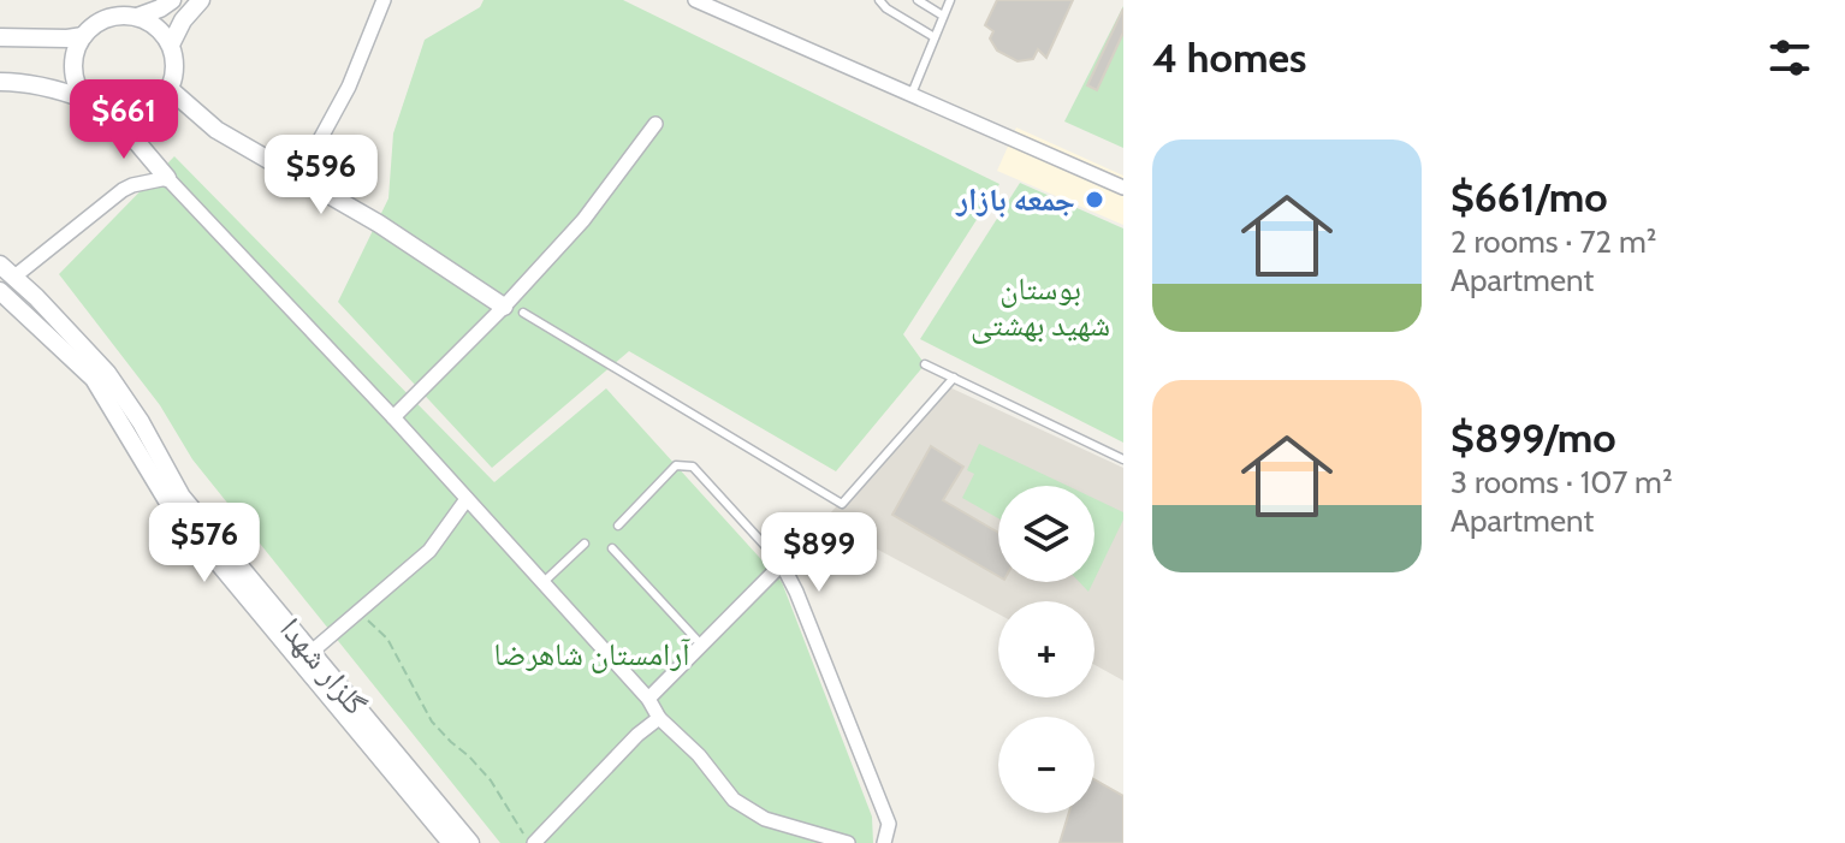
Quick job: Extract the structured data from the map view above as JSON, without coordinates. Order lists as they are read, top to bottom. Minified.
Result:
{"streets":{"street":["گلزار شهدا"]},"parks":["بوستان شهید بهشتی","آرامستان شاهرضا"],"places":["جمعه بازار"],"page":{"heading":"4 homes","price":["$661","$596","$576","$899"],"list":[{"name":"$661/mo","note":"2 rooms · 72 m² · Apartment"},{"name":"$899/mo","note":"3 rooms · 107 m² · Apartment"}],"map_buttons":["+","−"]}}
